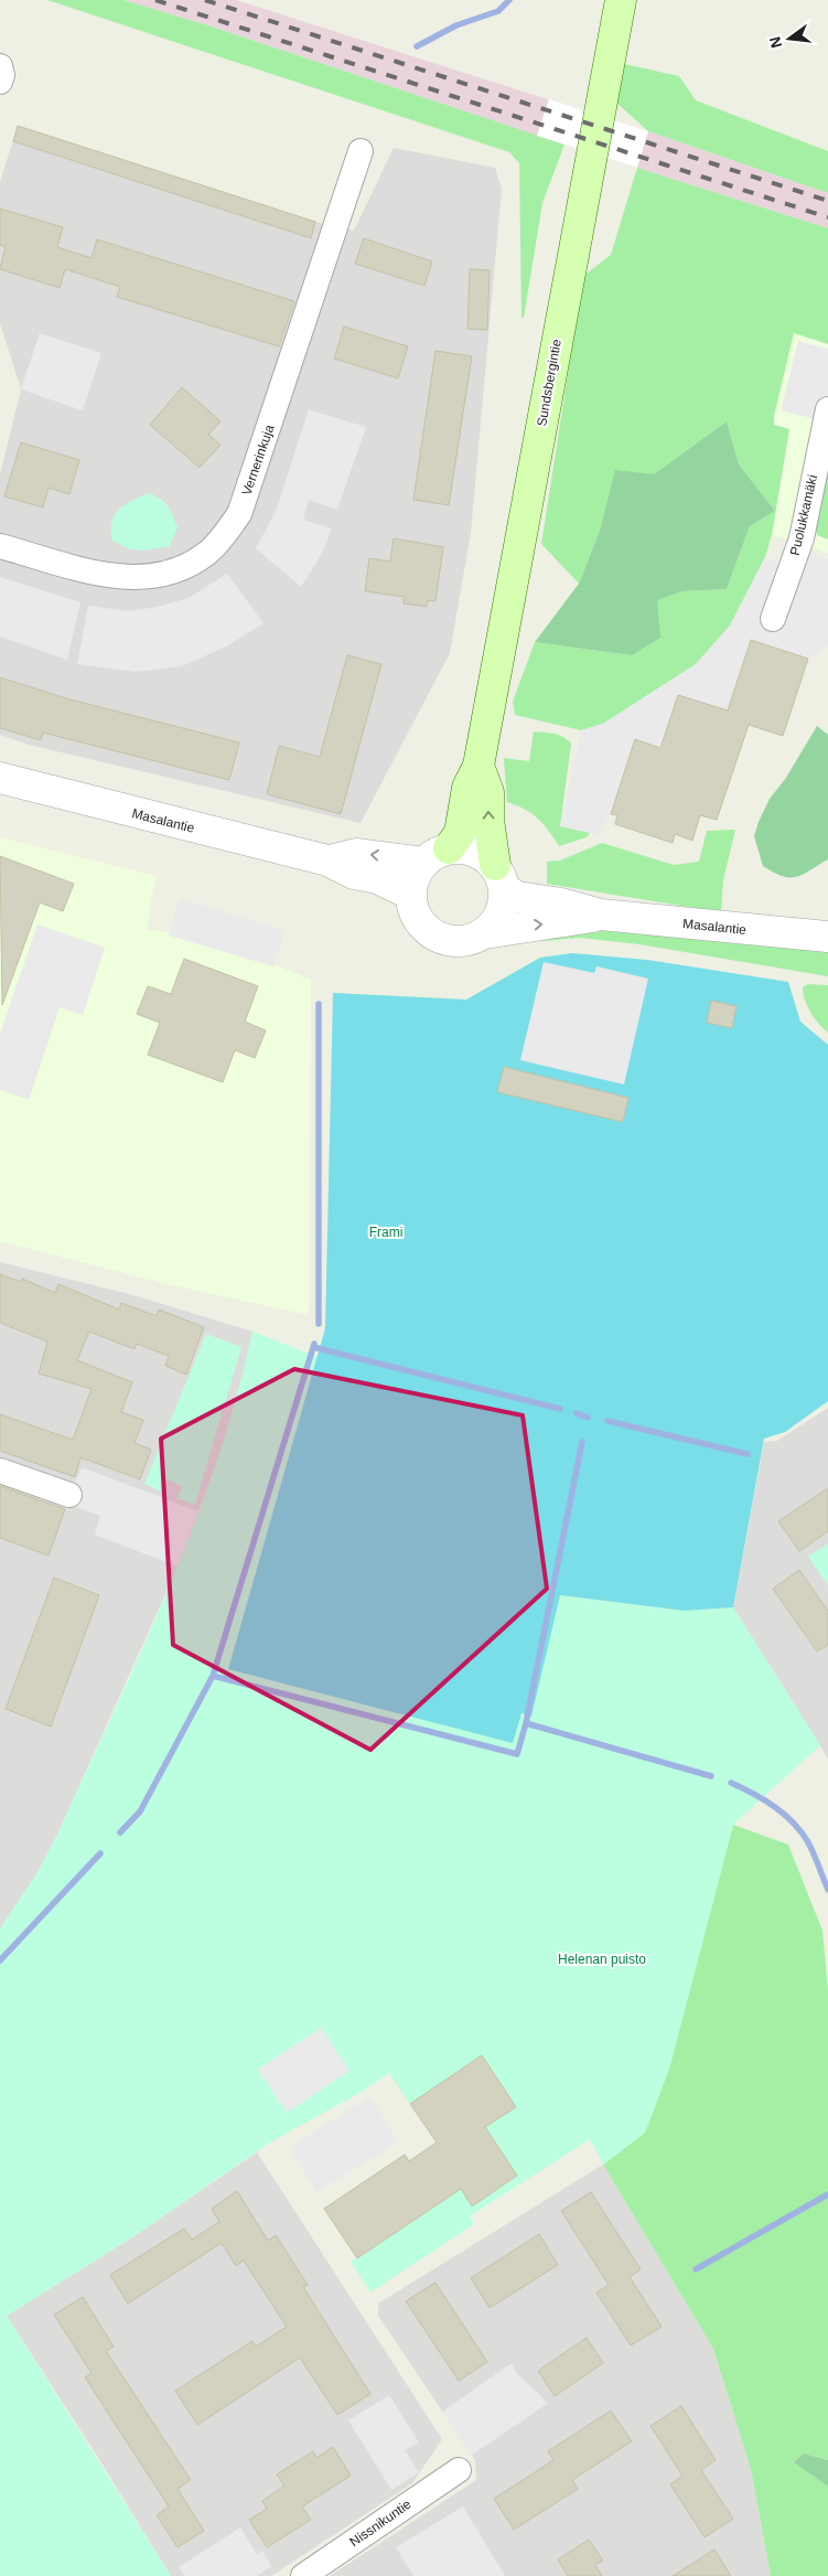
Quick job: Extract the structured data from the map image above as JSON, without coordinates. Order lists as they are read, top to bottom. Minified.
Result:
{"streets":{"main road":["Sundsbergintie"],"street":["Vernerinkuja","Puolukkamäki","Masalantie","Nissnikuntie"]},"crossings":[["Sundsbergintie","Masalantie"]],"parks":["Frami","Helenan puisto"],"north":"left"}
